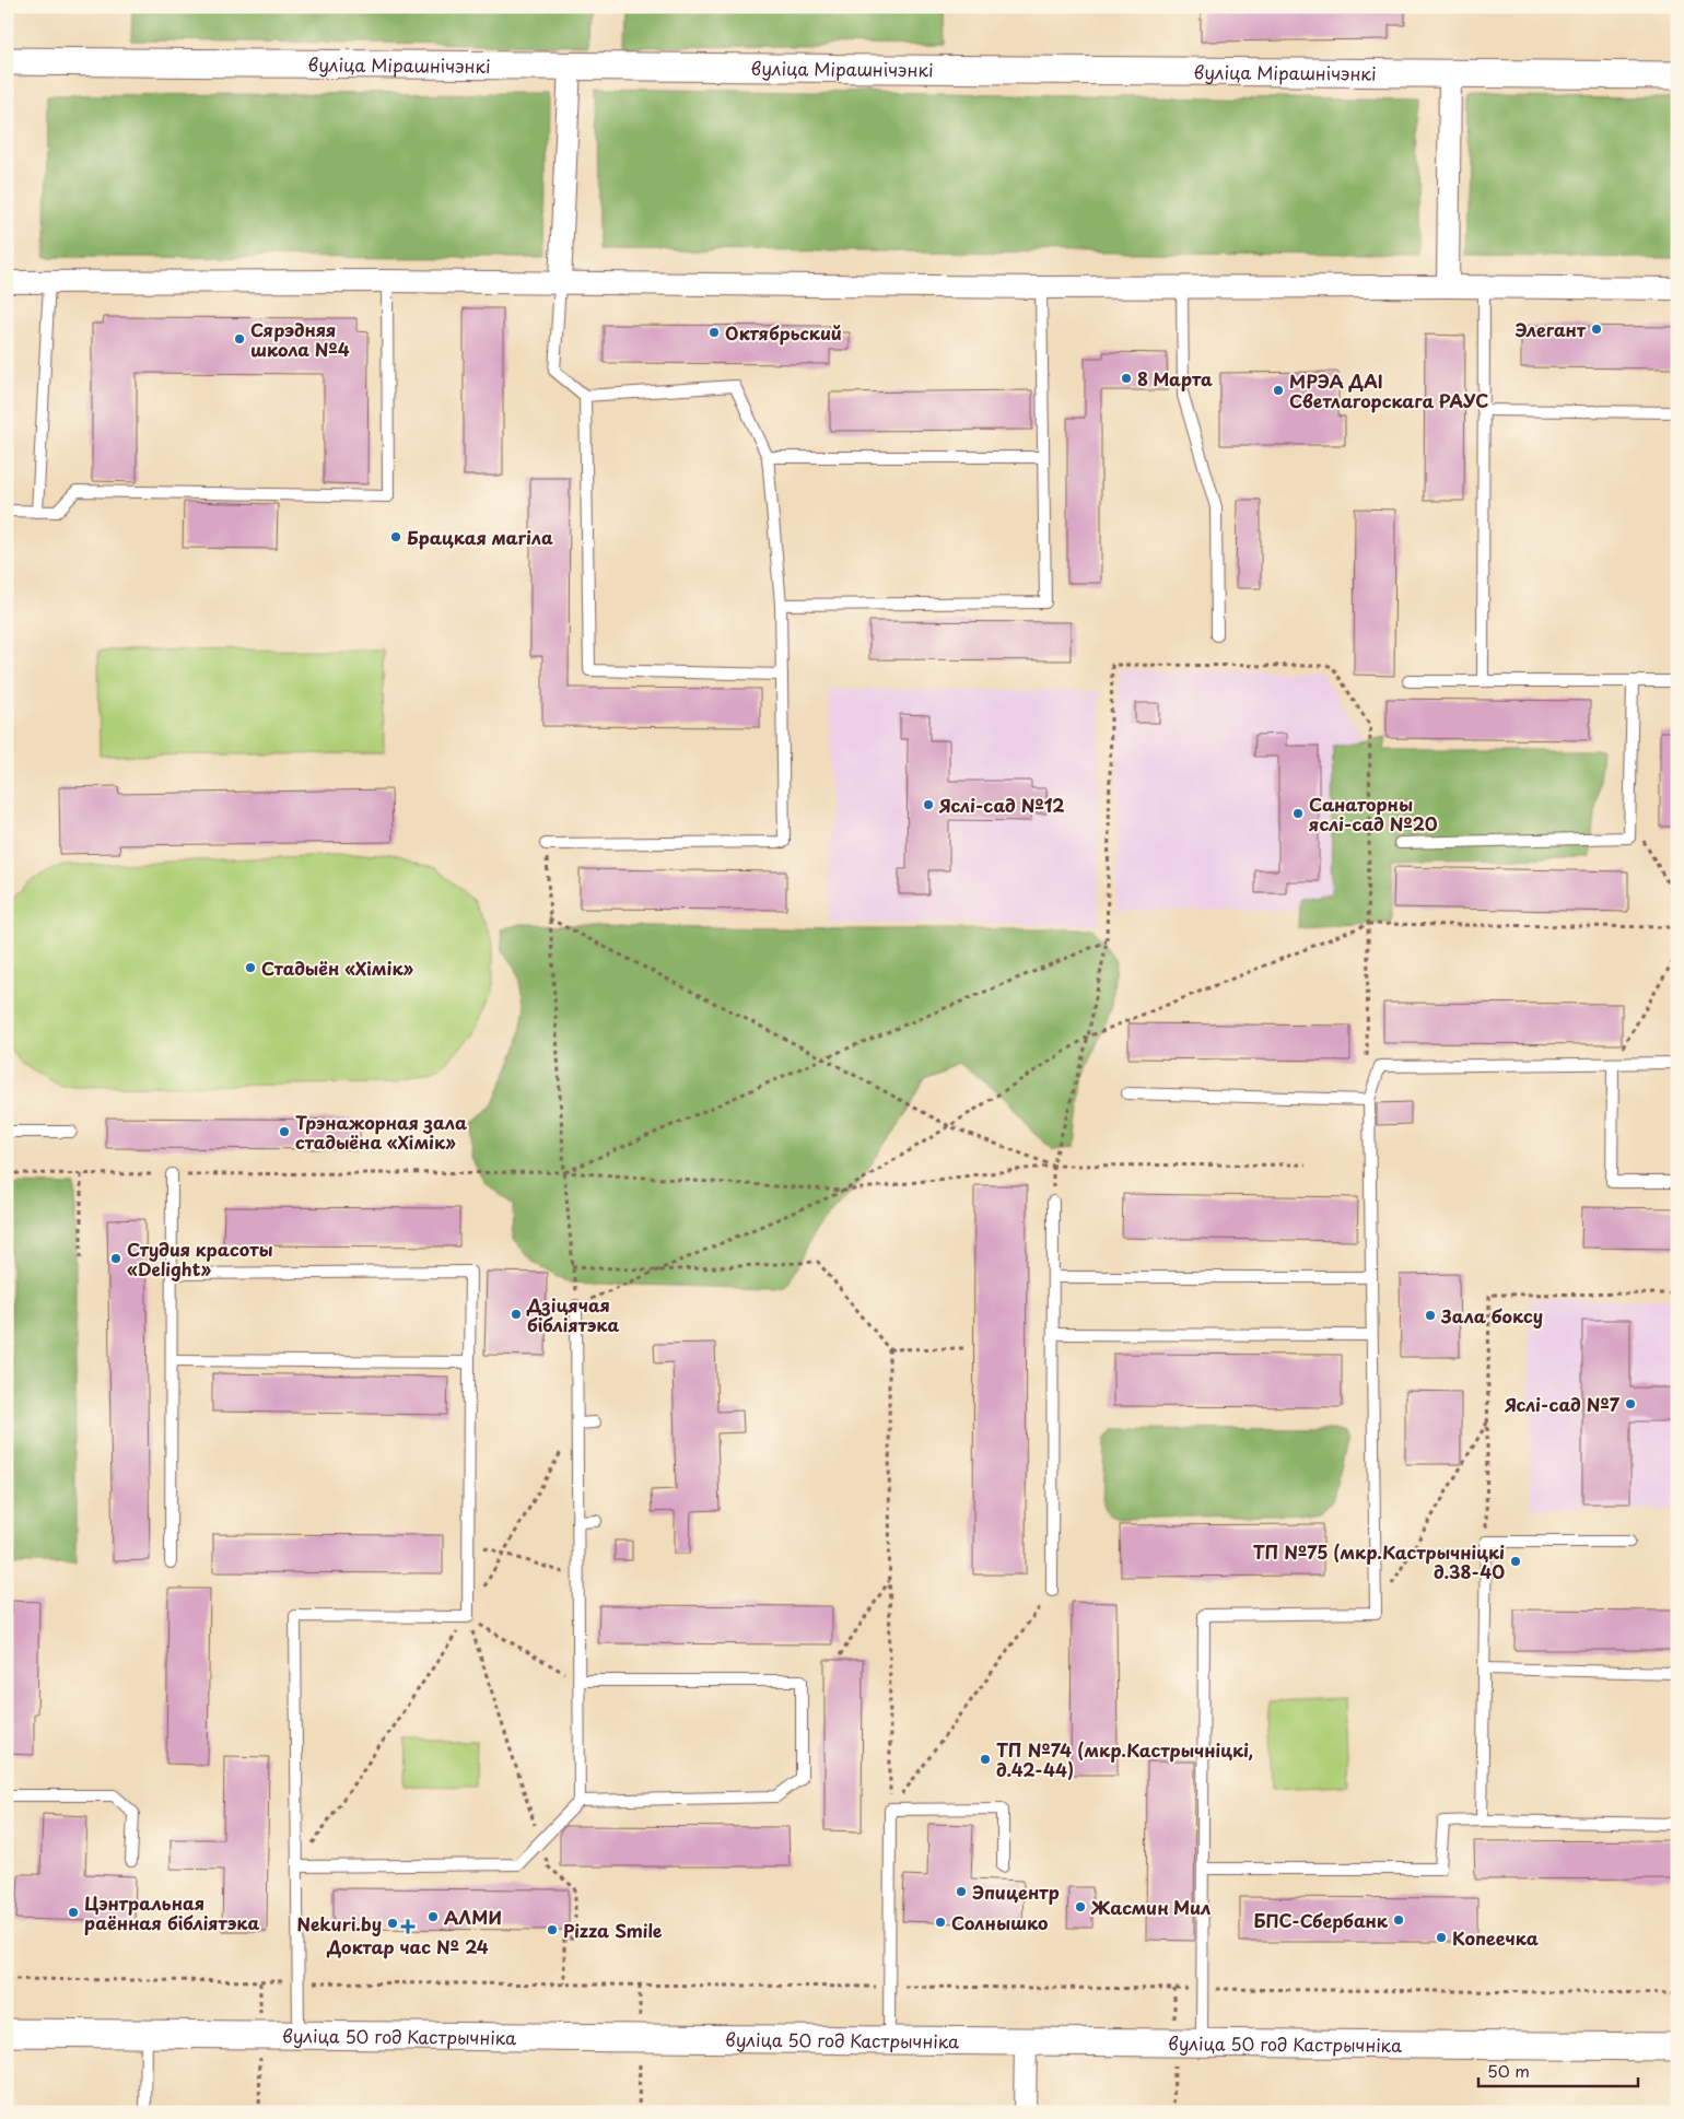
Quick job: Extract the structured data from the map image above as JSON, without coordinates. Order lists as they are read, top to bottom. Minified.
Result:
{"streets":{"street":["вуліца Мірашнічэнкі","вуліца 50 год Кастрычніка"]},"places":{"other":["Элегант","Октябрьский","Сярэдняя школа №4","8 Марта","МРЭА ДАІ Светлагорскага РАУС","Брацкая магіла","Яслі-сад №12","Санаторны яслі-сад №20","Стадыён «Хімік»","Трэнажорная зала стадыёна «Хімік»","Студия красоты «Delight»","Дзіцячая бібліятэка","Зала боксу","Яслі-сад №7","ТП №75 (мкр.Кастрычніцкі д.38-40","ТП №74 (мкр.Кастрычніцкі, д.42-44)","Эпицентр","Жасмин Мил","Цэнтральная раённая бібліятэка","АЛМИ","БПС-Сбербанк","Солнышко","Nekuri.by","Pizza Smile","Копеечка"],"health":["Доктар час № 24"]},"scale_bar":"50 m"}
